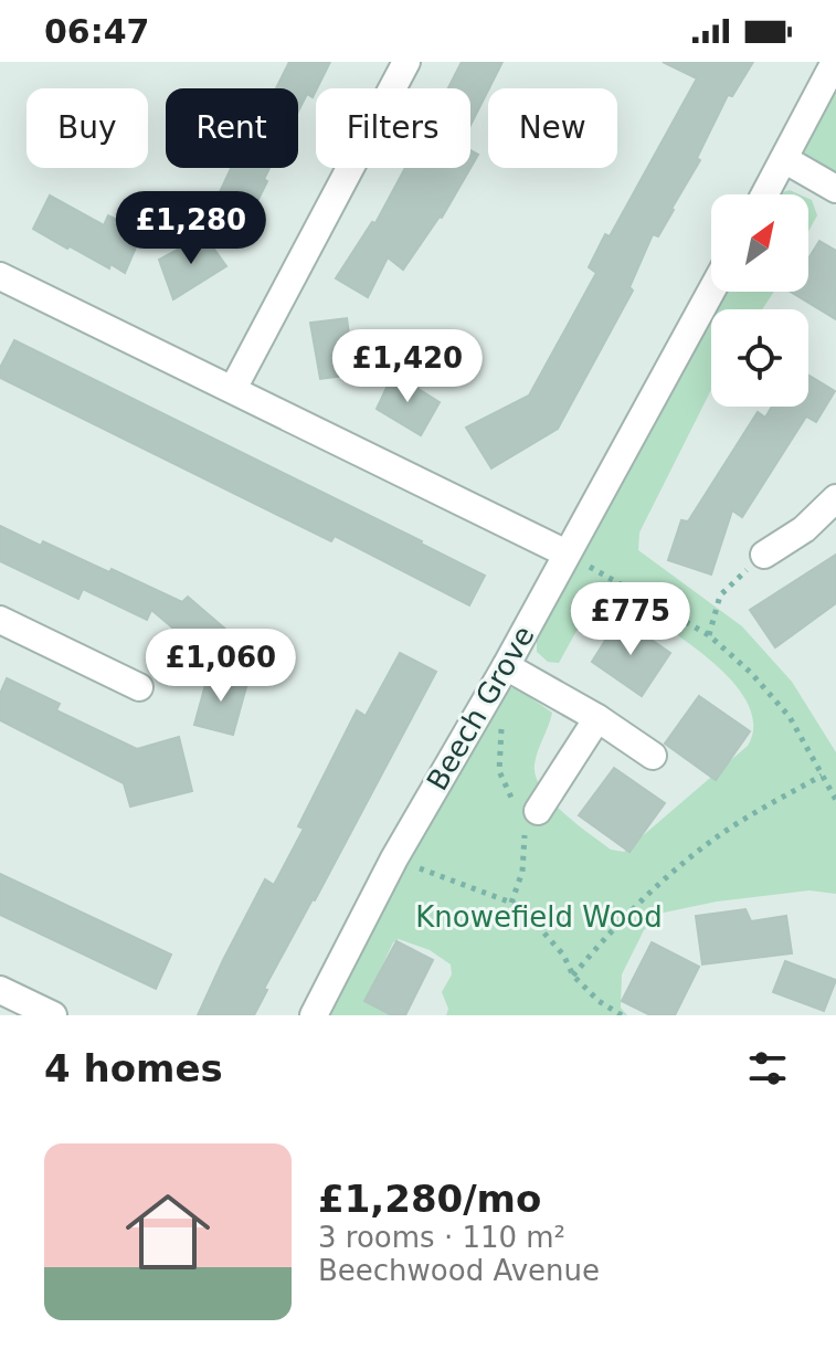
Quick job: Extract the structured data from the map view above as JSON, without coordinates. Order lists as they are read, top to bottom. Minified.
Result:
{"streets":{"street":["Beech Grove"]},"parks":["Knowefield Wood"],"north":"top right","page":{"status":"06:47","chip":["Buy","Rent","Filters","New"],"price":["£1,280","£1,420","£775","£1,060"],"heading":"4 homes","list":[{"name":"£1,280/mo","note":"3 rooms · 110 m² · Beechwood Avenue"}]}}
